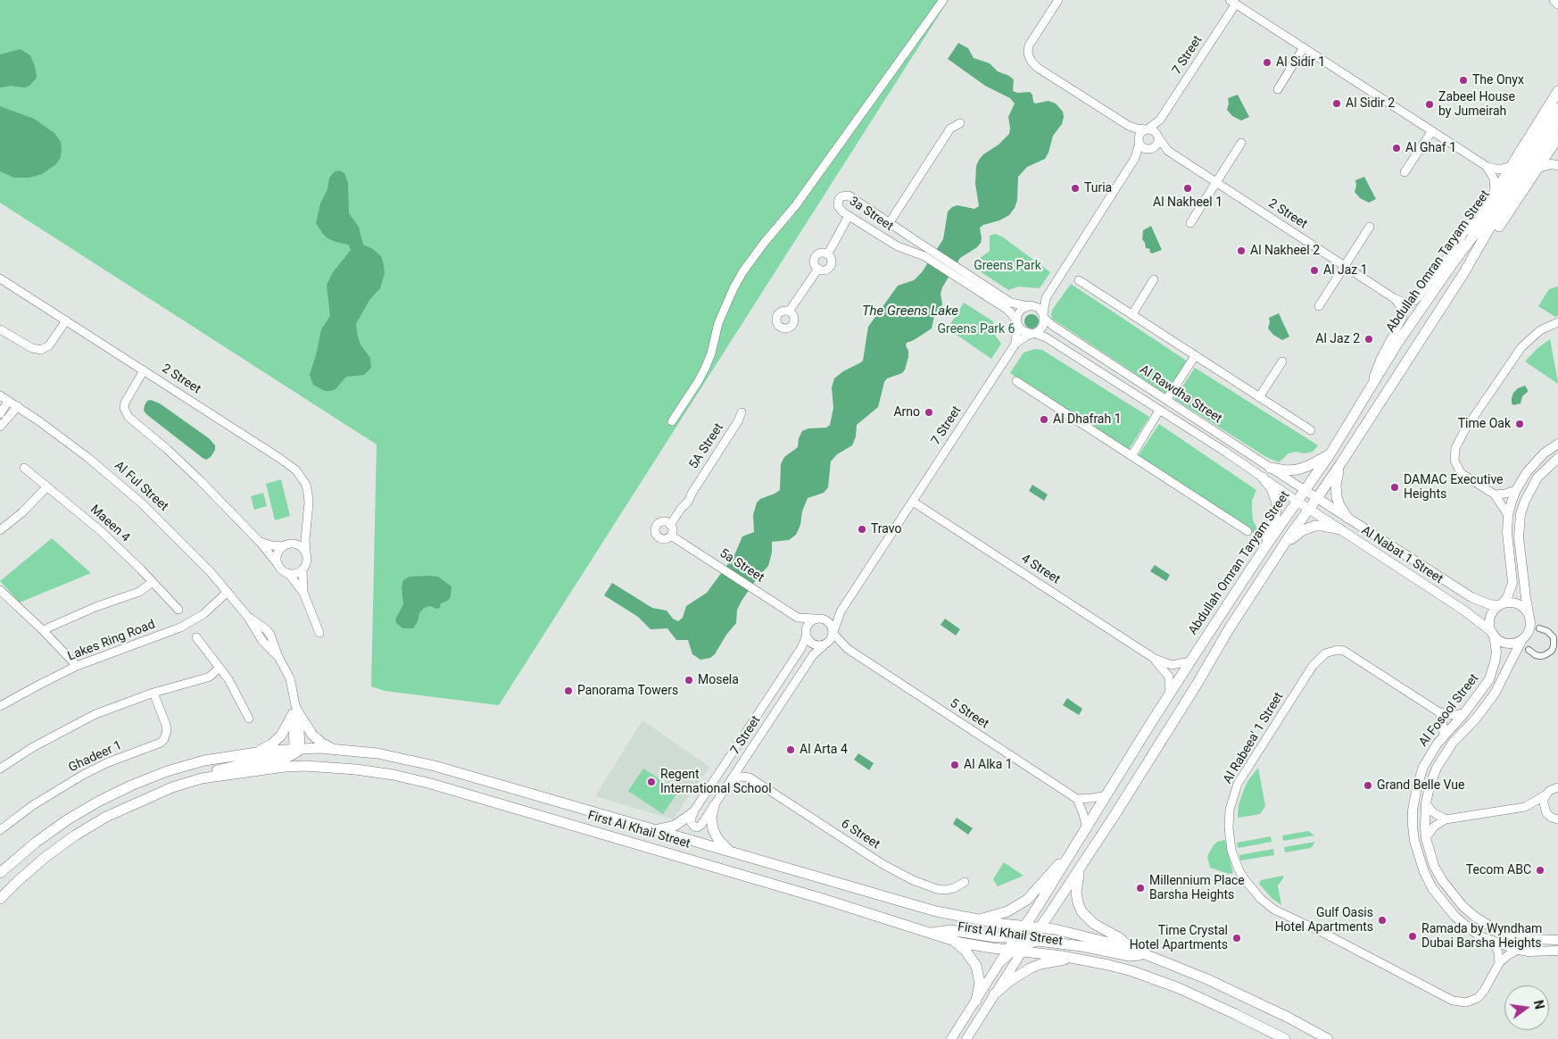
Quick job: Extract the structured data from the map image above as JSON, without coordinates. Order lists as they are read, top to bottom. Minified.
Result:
{"streets":{"main road":["Abdullah Omran Taryam Street","First Al Khail Street"],"street":["7 Street","3a Street","2 Street","Al Rawdha Street","5A Street","Al Ful Street","Maeen 4","Al Nabat 1 Street","5a Street","4 Street","Lakes Ring Road","Al Fosool Street","5 Street","Al Rabeea' 1 Street","Ghadeer 1","6 Street"]},"crossings":[["7 Street","3a Street"],["7 Street","2 Street"],["7 Street","Al Rawdha Street"],["7 Street","4 Street"],["7 Street","5 Street"],["3a Street","Al Rawdha Street"],["Abdullah Omran Taryam Street","Al Rawdha Street"],["Abdullah Omran Taryam Street","Al Nabat 1 Street"],["Abdullah Omran Taryam Street","4 Street"],["Abdullah Omran Taryam Street","First Al Khail Street"],["Al Rawdha Street","Al Nabat 1 Street"],["5A Street","5a Street"],["Al Ful Street","Lakes Ring Road"],["Al Ful Street","First Al Khail Street"],["Al Nabat 1 Street","Al Fosool Street"],["Al Fosool Street","Al Rabeea' 1 Street"]],"water":["The Greens Lake"],"parks":["Greens Park","Greens Park 6"],"places":["Al Sidir 1","The Onyx","Al Sidir 2","Zabeel House by Jumeirah","Al Ghaf 1","Turia","Al Nakheel 1","Al Nakheel 2","Al Jaz 1","Al Jaz 2","Arno","Al Dhafrah 1","Time Oak","DAMAC Executive Heights","Travo","Mosela","Panorama Towers","Al Arta 4","Al Alka 1","Regent International School","Grand Belle Vue","Tecom ABC","Millennium Place Barsha Heights","Gulf Oasis Hotel Apartments","Ramada by Wyndham Dubai Barsha Heights","Time Crystal Hotel Apartments"],"north":"right"}
